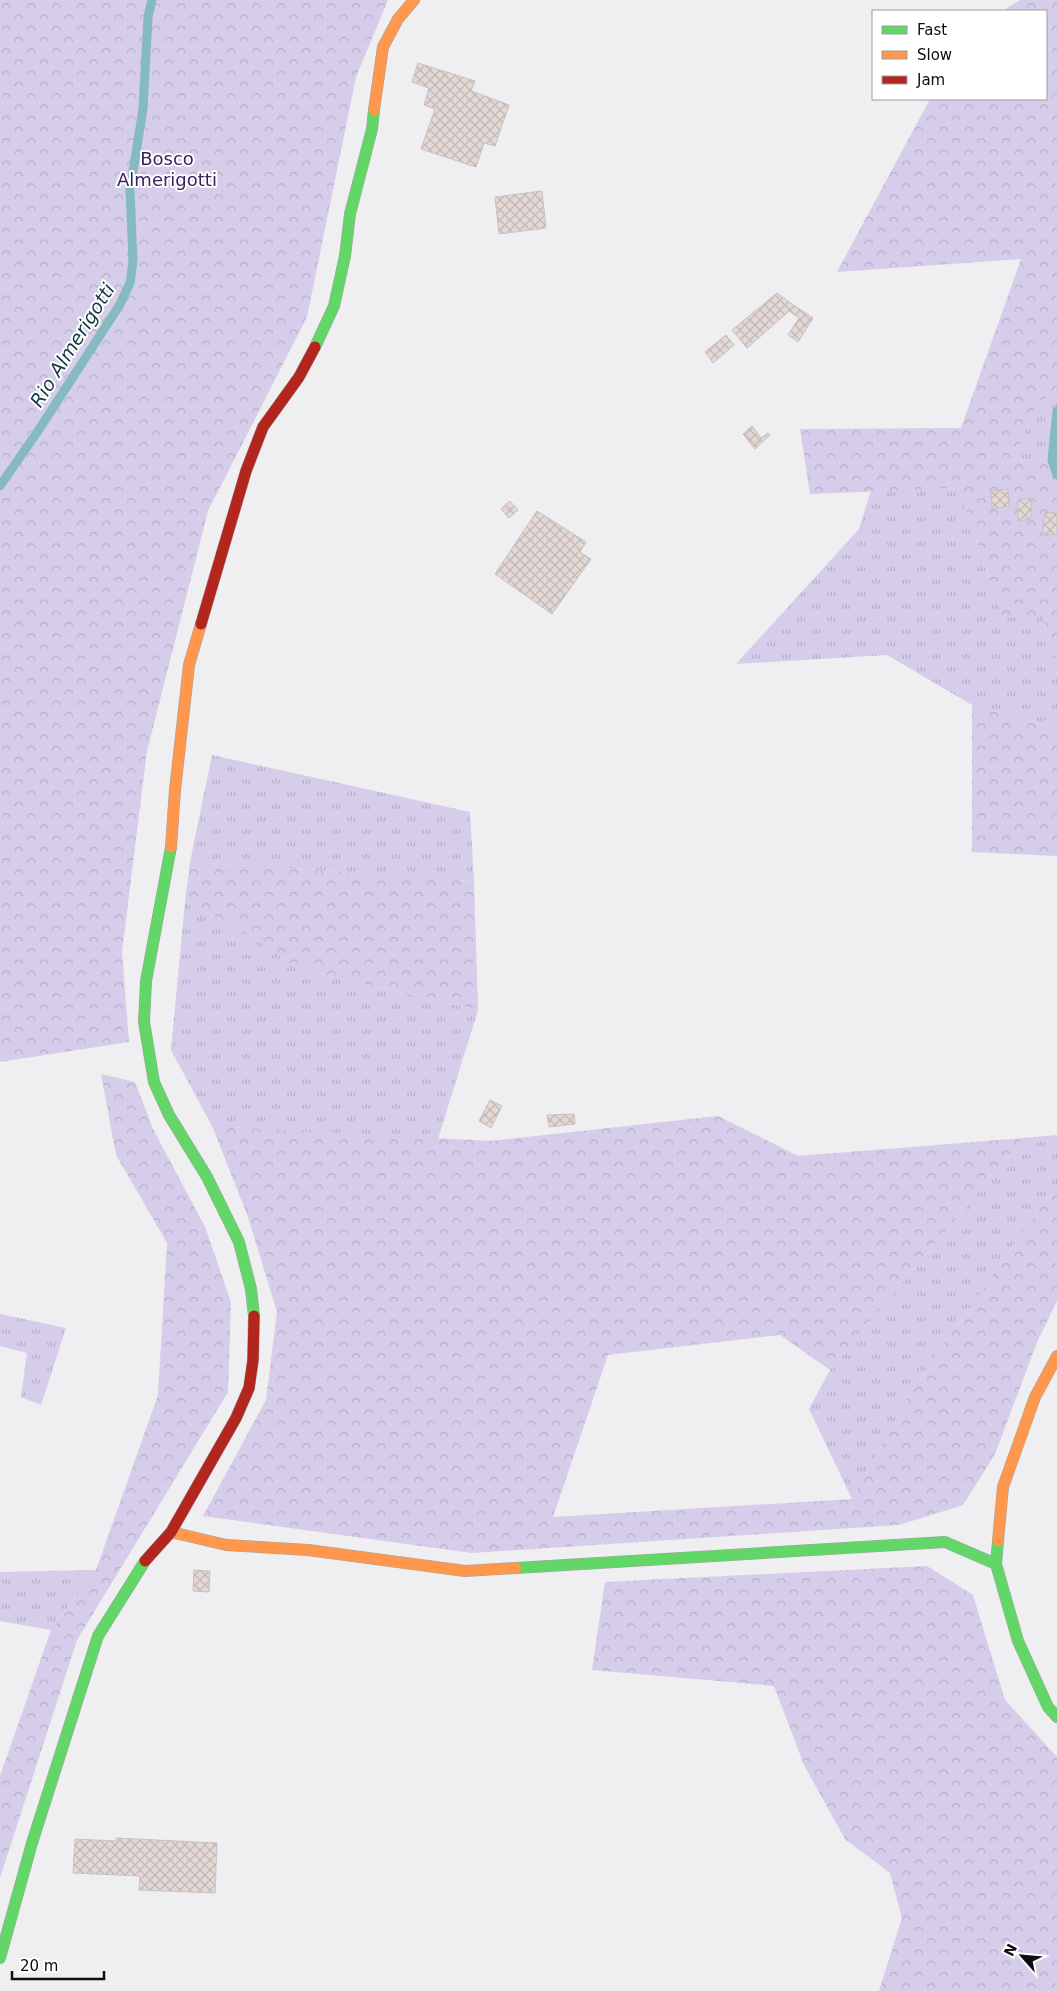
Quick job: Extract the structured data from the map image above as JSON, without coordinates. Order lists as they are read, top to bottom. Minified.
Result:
{"water":["Rio Almerigotti"],"parks":["Bosco Almerigotti"],"legend":["Fast","Slow","Jam"],"scale_bar":"20 m","north":"top left"}
